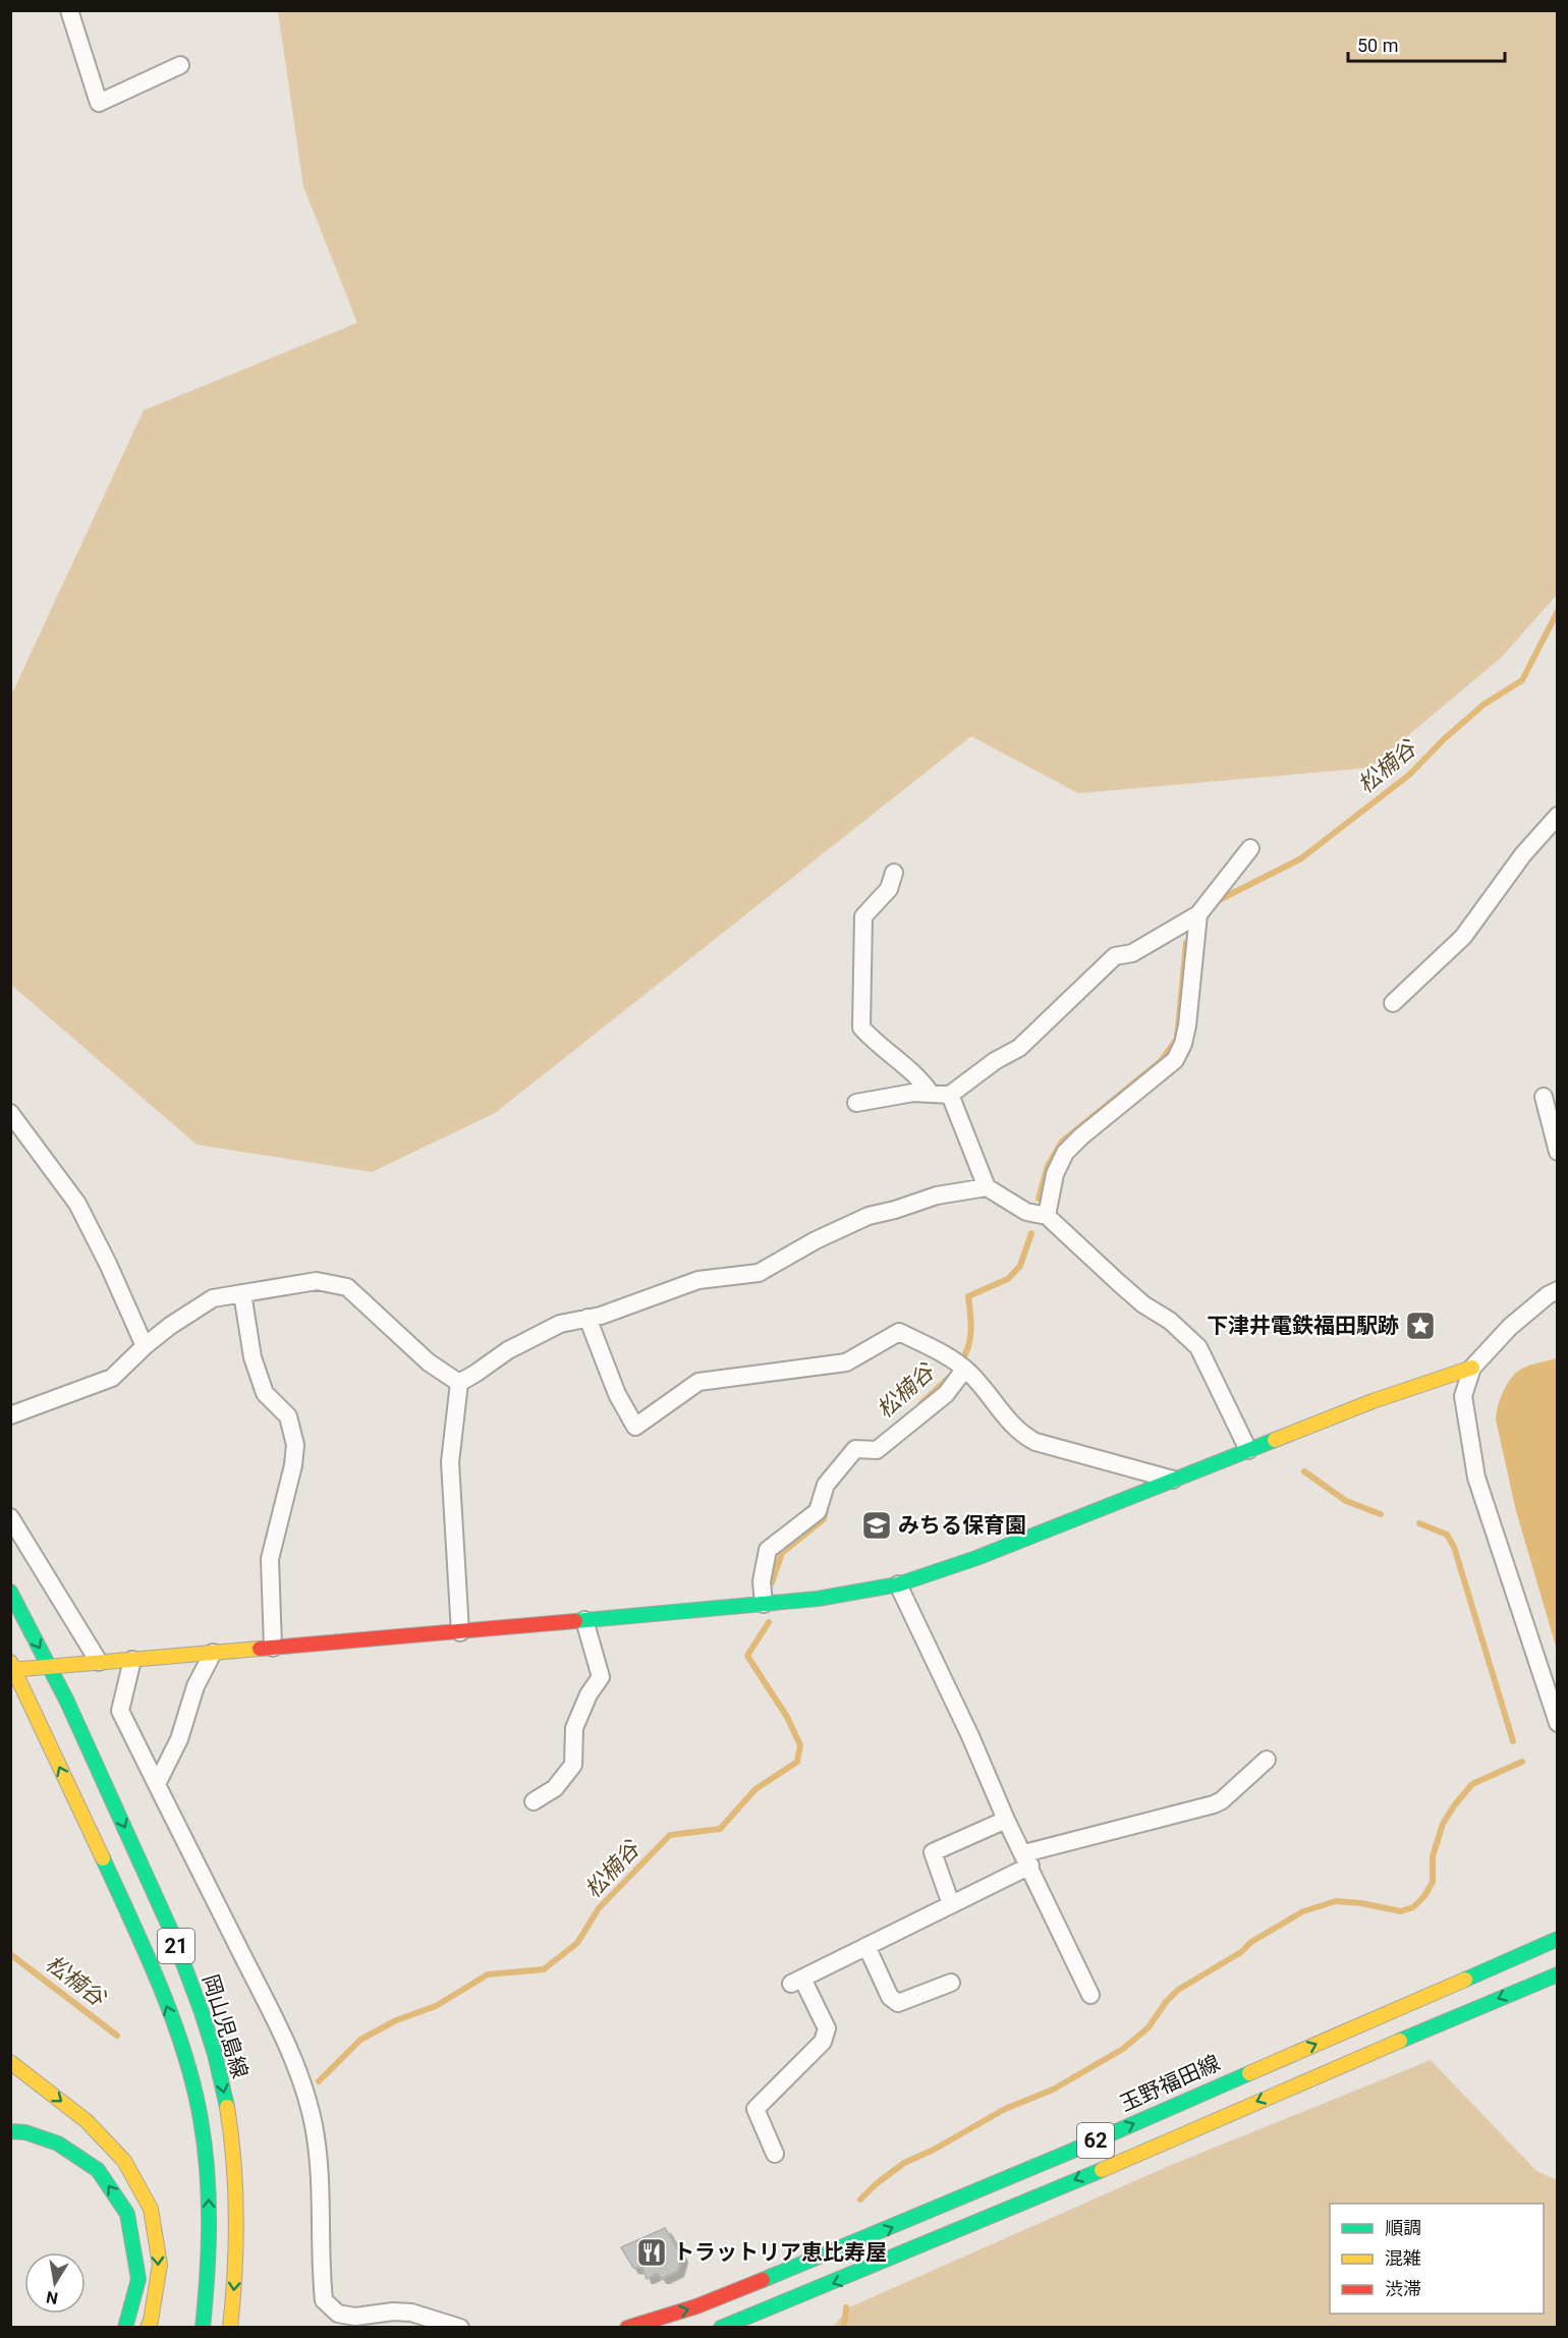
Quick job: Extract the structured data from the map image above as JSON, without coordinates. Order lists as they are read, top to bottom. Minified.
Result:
{"streets":{"main road":["21","岡山児島線","玉野福田線","62"]},"water":["松楠谷"],"places":{"place":["下津井電鉄福田駅跡"],"school or university":["みちる保育園"],"restaurant":["トラットリア恵比寿屋"]},"legend":["順調","混雑","渋滞"],"scale_bar":"50 m","north":"bottom"}
